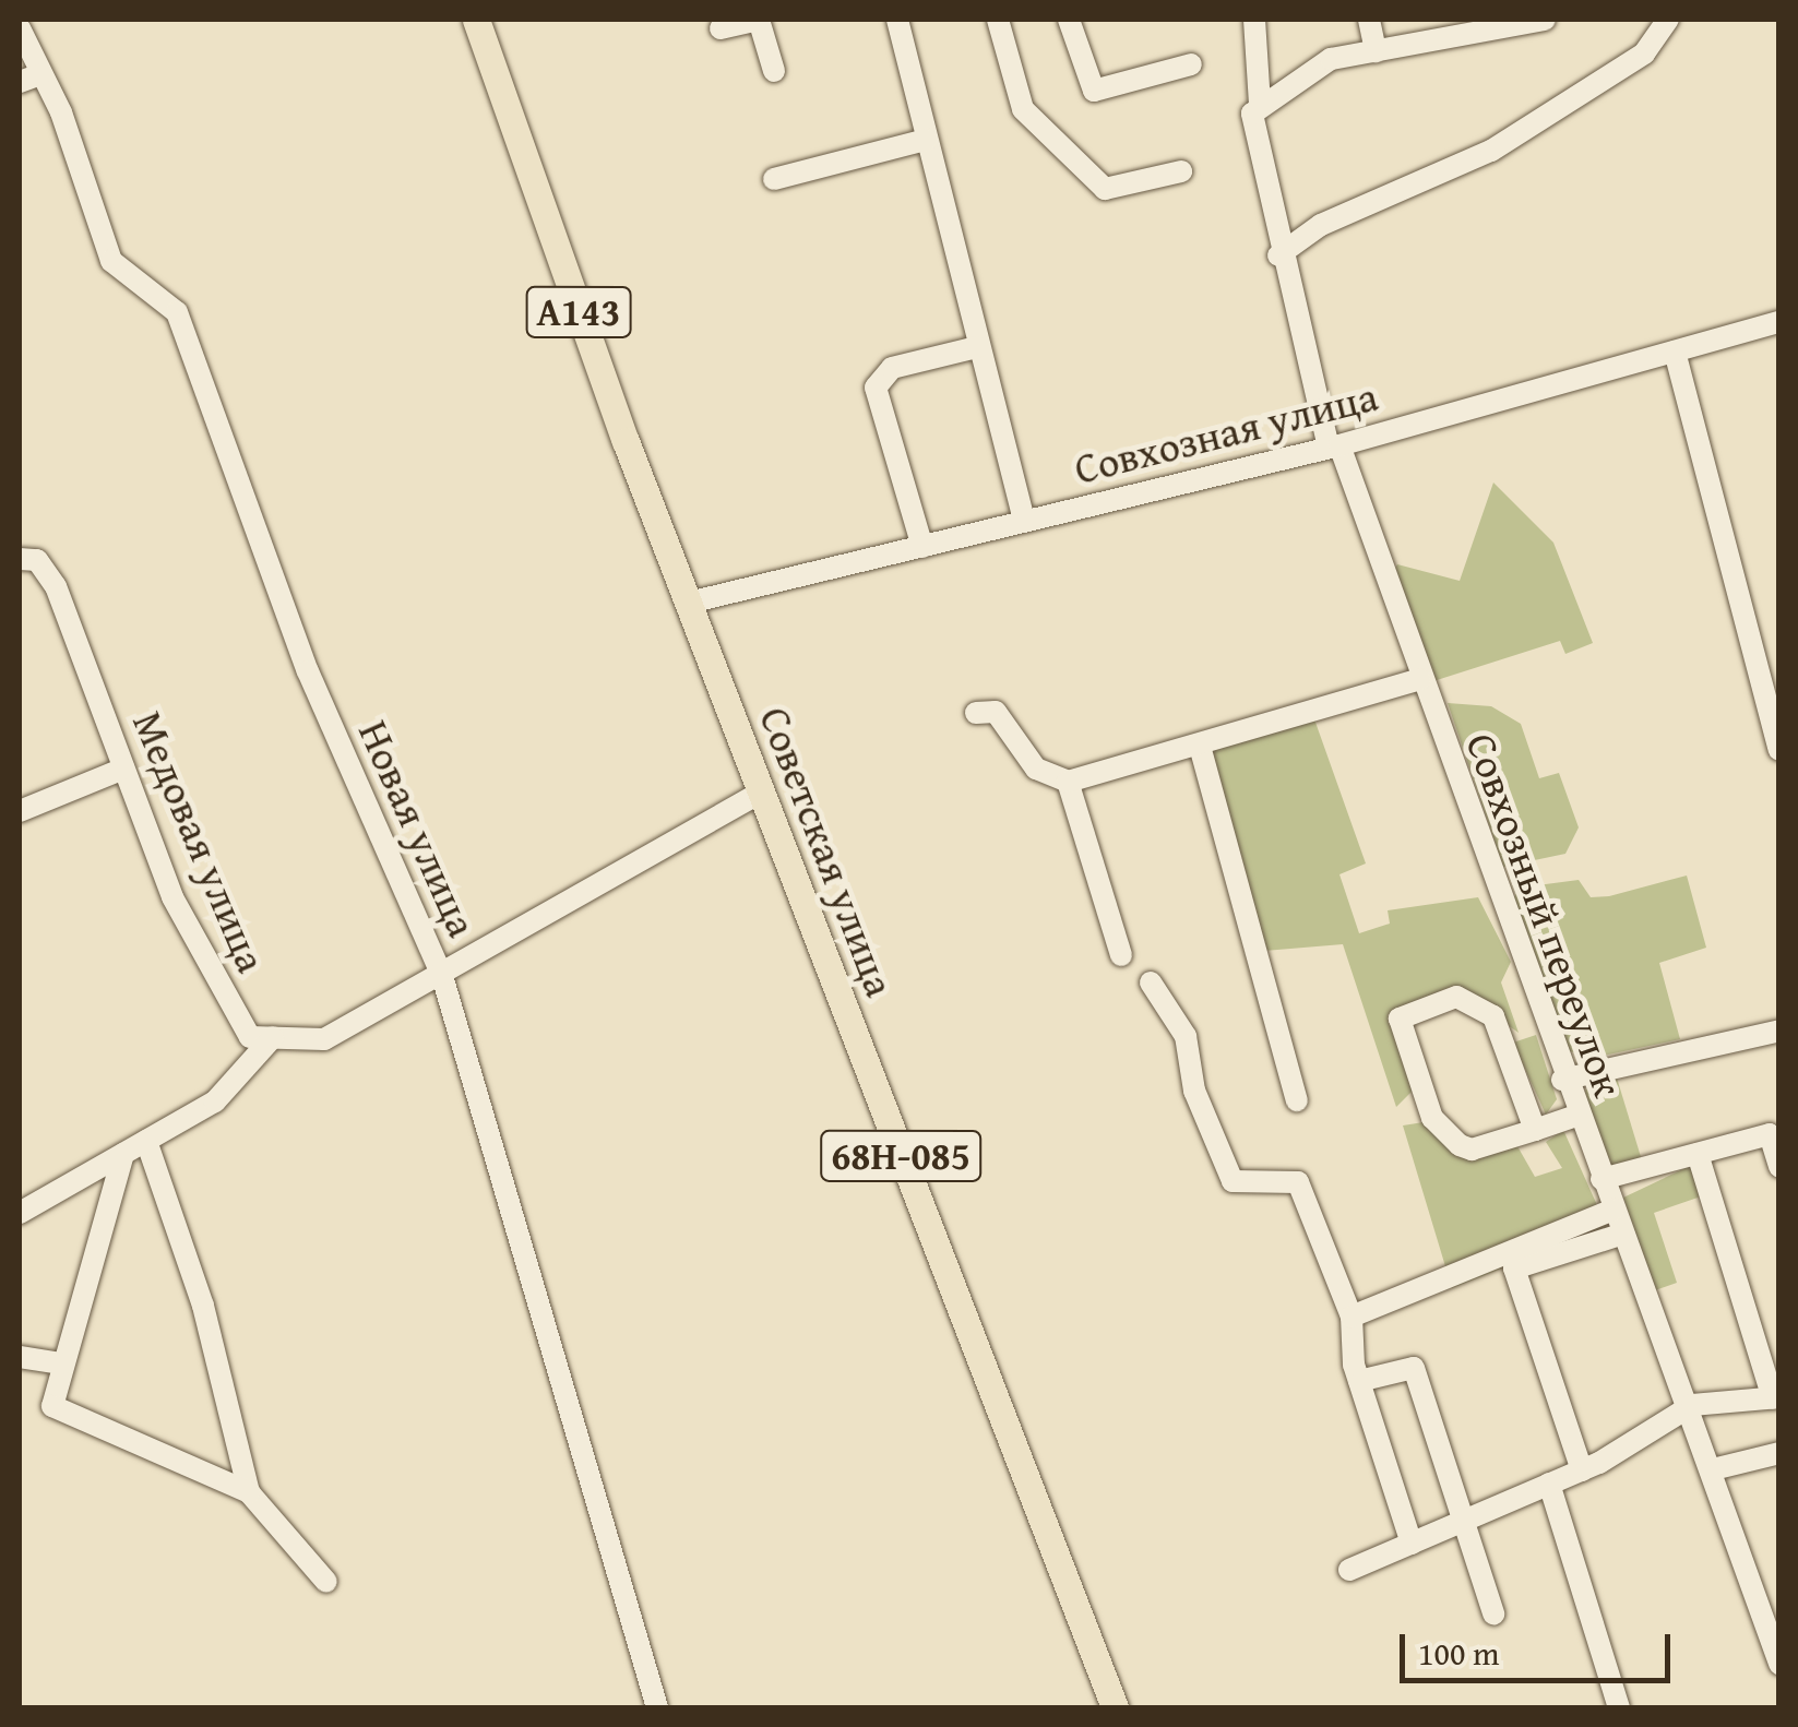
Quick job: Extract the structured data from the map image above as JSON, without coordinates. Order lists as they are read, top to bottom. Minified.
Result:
{"streets":{"main road":["А143","Советская улица","68Н-085"],"street":["Совхозная улица","Новая улица","Медовая улица","Совхозный переулок"]},"crossings":[["Совхозная улица","Советская улица"],["Совхозная улица","Совхозный переулок"]],"scale_bar":"100 m"}
